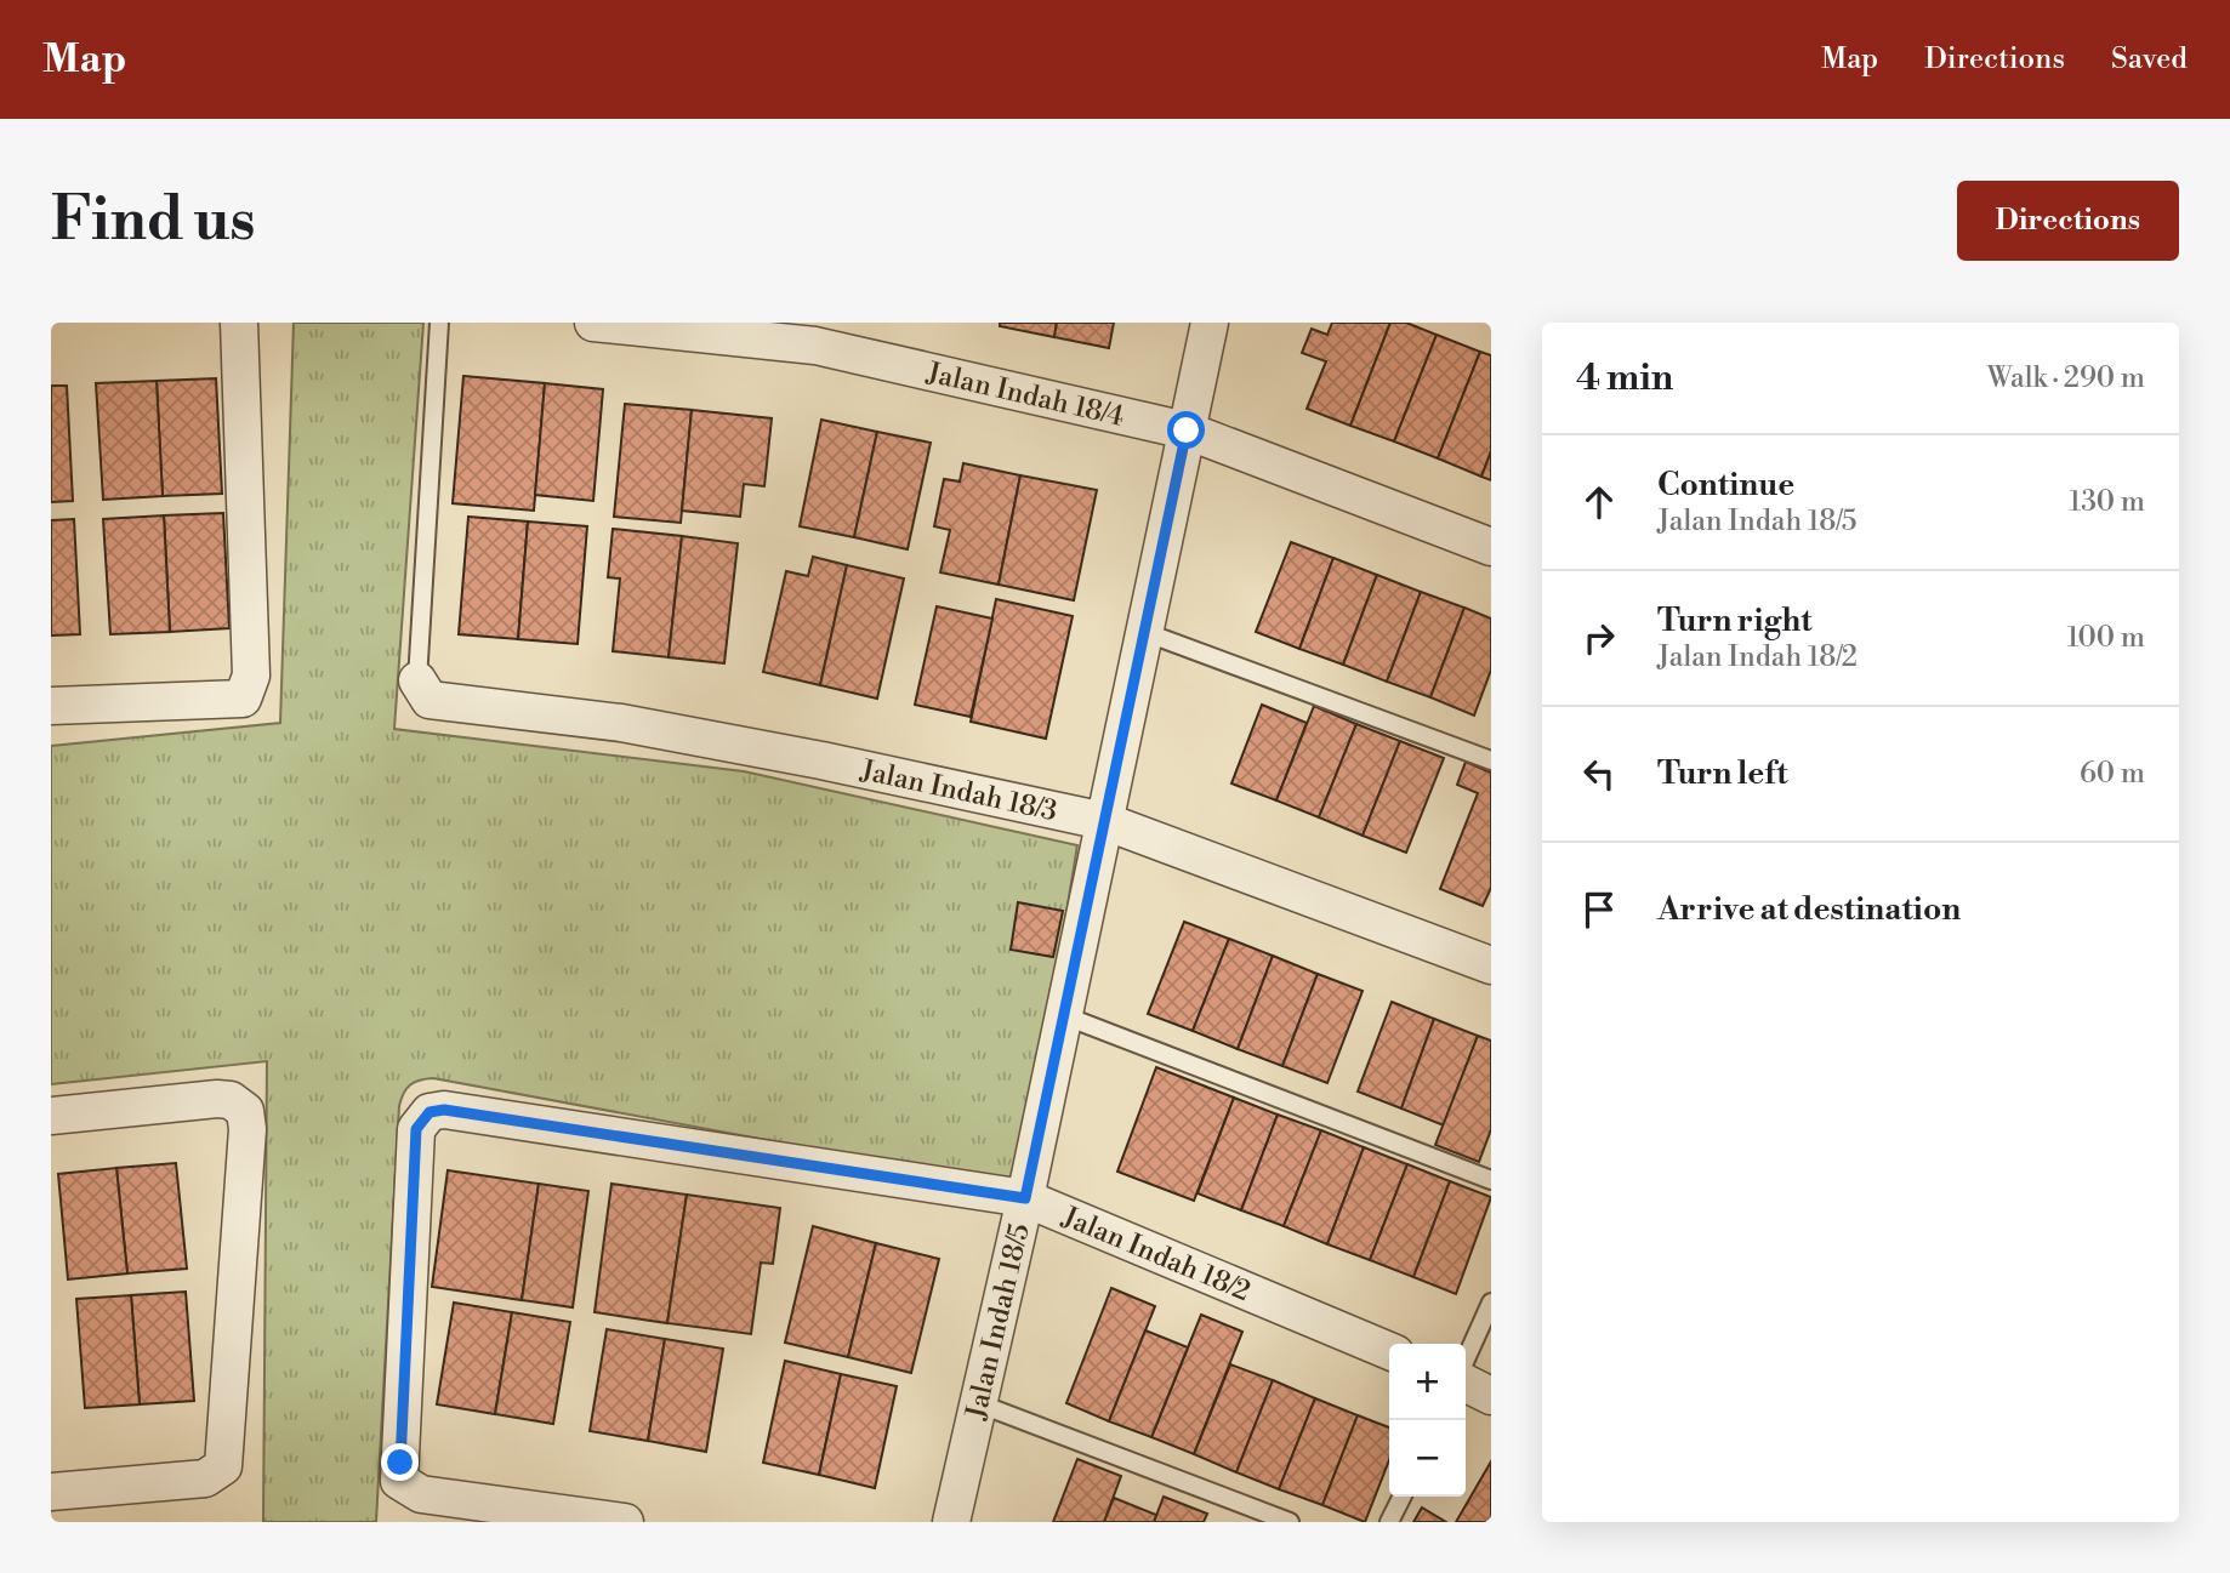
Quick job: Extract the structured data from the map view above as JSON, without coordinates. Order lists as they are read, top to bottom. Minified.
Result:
{"streets":{"street":["Jalan Indah 18/4","Jalan Indah 18/3","Jalan Indah 18/2","Jalan Indah 18/5"]},"crossings":[["Jalan Indah 18/4","Jalan Indah 18/5"],["Jalan Indah 18/3","Jalan Indah 18/5"],["Jalan Indah 18/2","Jalan Indah 18/5"]],"page":{"header":"Map","nav":["Map","Directions","Saved"],"buttons":"Directions","title":"Find us","heading":["4 min","Walk · 290 m"],"list":[["Continue","Jalan Indah 18/5","130 m"],["Turn right","Jalan Indah 18/2","100 m"],["Turn left","60 m"],"Arrive at destination"],"map_buttons":["+","−"]}}
